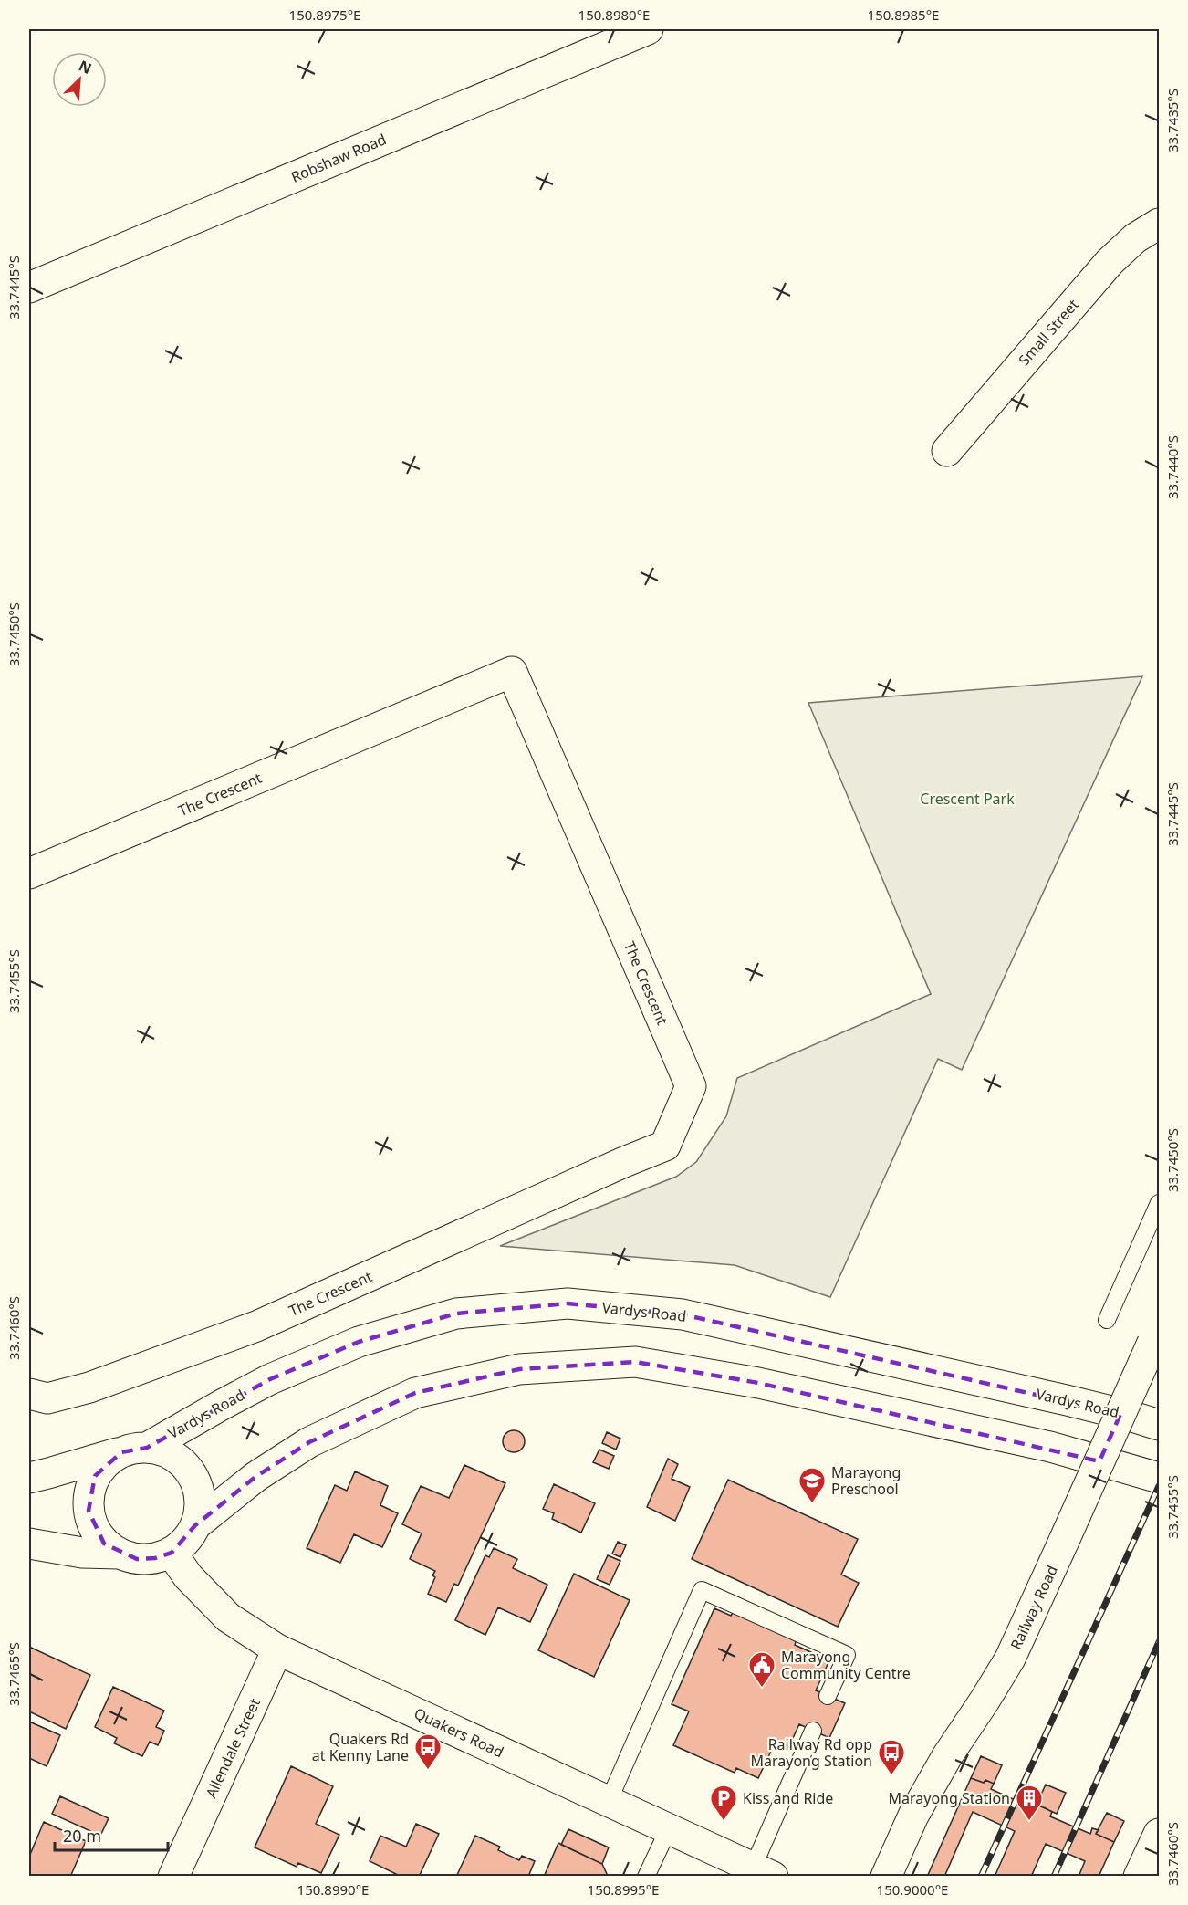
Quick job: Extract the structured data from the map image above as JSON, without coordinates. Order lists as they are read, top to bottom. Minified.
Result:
{"streets":{"street":["Robshaw Road","Small Street","The Crescent","Vardys Road","Railway Road","Quakers Road","Allendale Street"]},"crossings":[["Vardys Road","Quakers Road"],["Quakers Road","Allendale Street"]],"parks":["Crescent Park"],"places":{"school or university":["Marayong Preschool"],"public building":["Marayong Community Centre"],"bus stop":["Quakers Rd at Kenny Lane","Railway Rd opp Marayong Station"],"parking":["Kiss and Ride"],"building":["Marayong Station"]},"scale_bar":"20 m","north":"top right","coordinates":["150.8975°E","150.8980°E","150.8985°E","33.7435°S","33.7445°S","33.7440°S","33.7450°S","33.7455°S","33.7460°S","33.7465°S","150.8990°E","150.8995°E","150.9000°E"]}
